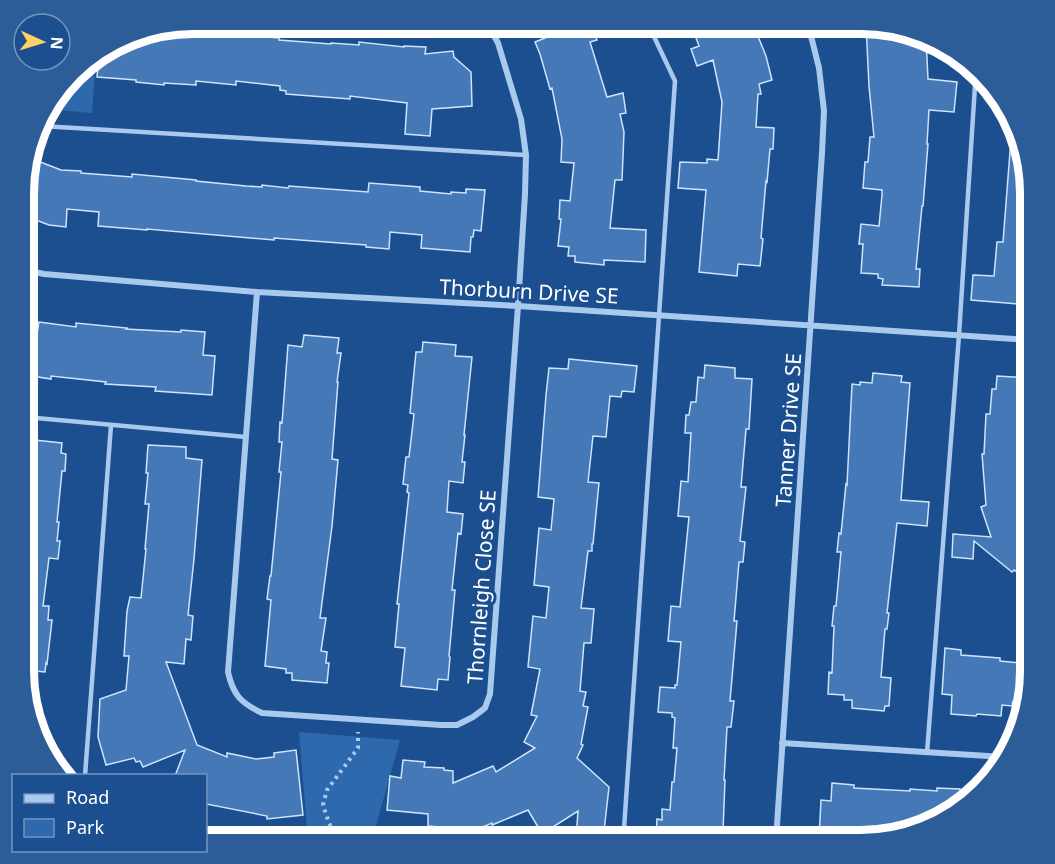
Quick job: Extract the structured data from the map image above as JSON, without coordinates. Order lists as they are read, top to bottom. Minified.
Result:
{"streets":{"street":["Thorburn Drive SE","Tanner Drive SE","Thornleigh Close SE"]},"crossings":[["Thorburn Drive SE","Tanner Drive SE"],["Thorburn Drive SE","Thornleigh Close SE"]],"legend":["Road","Park"],"north":"right"}
